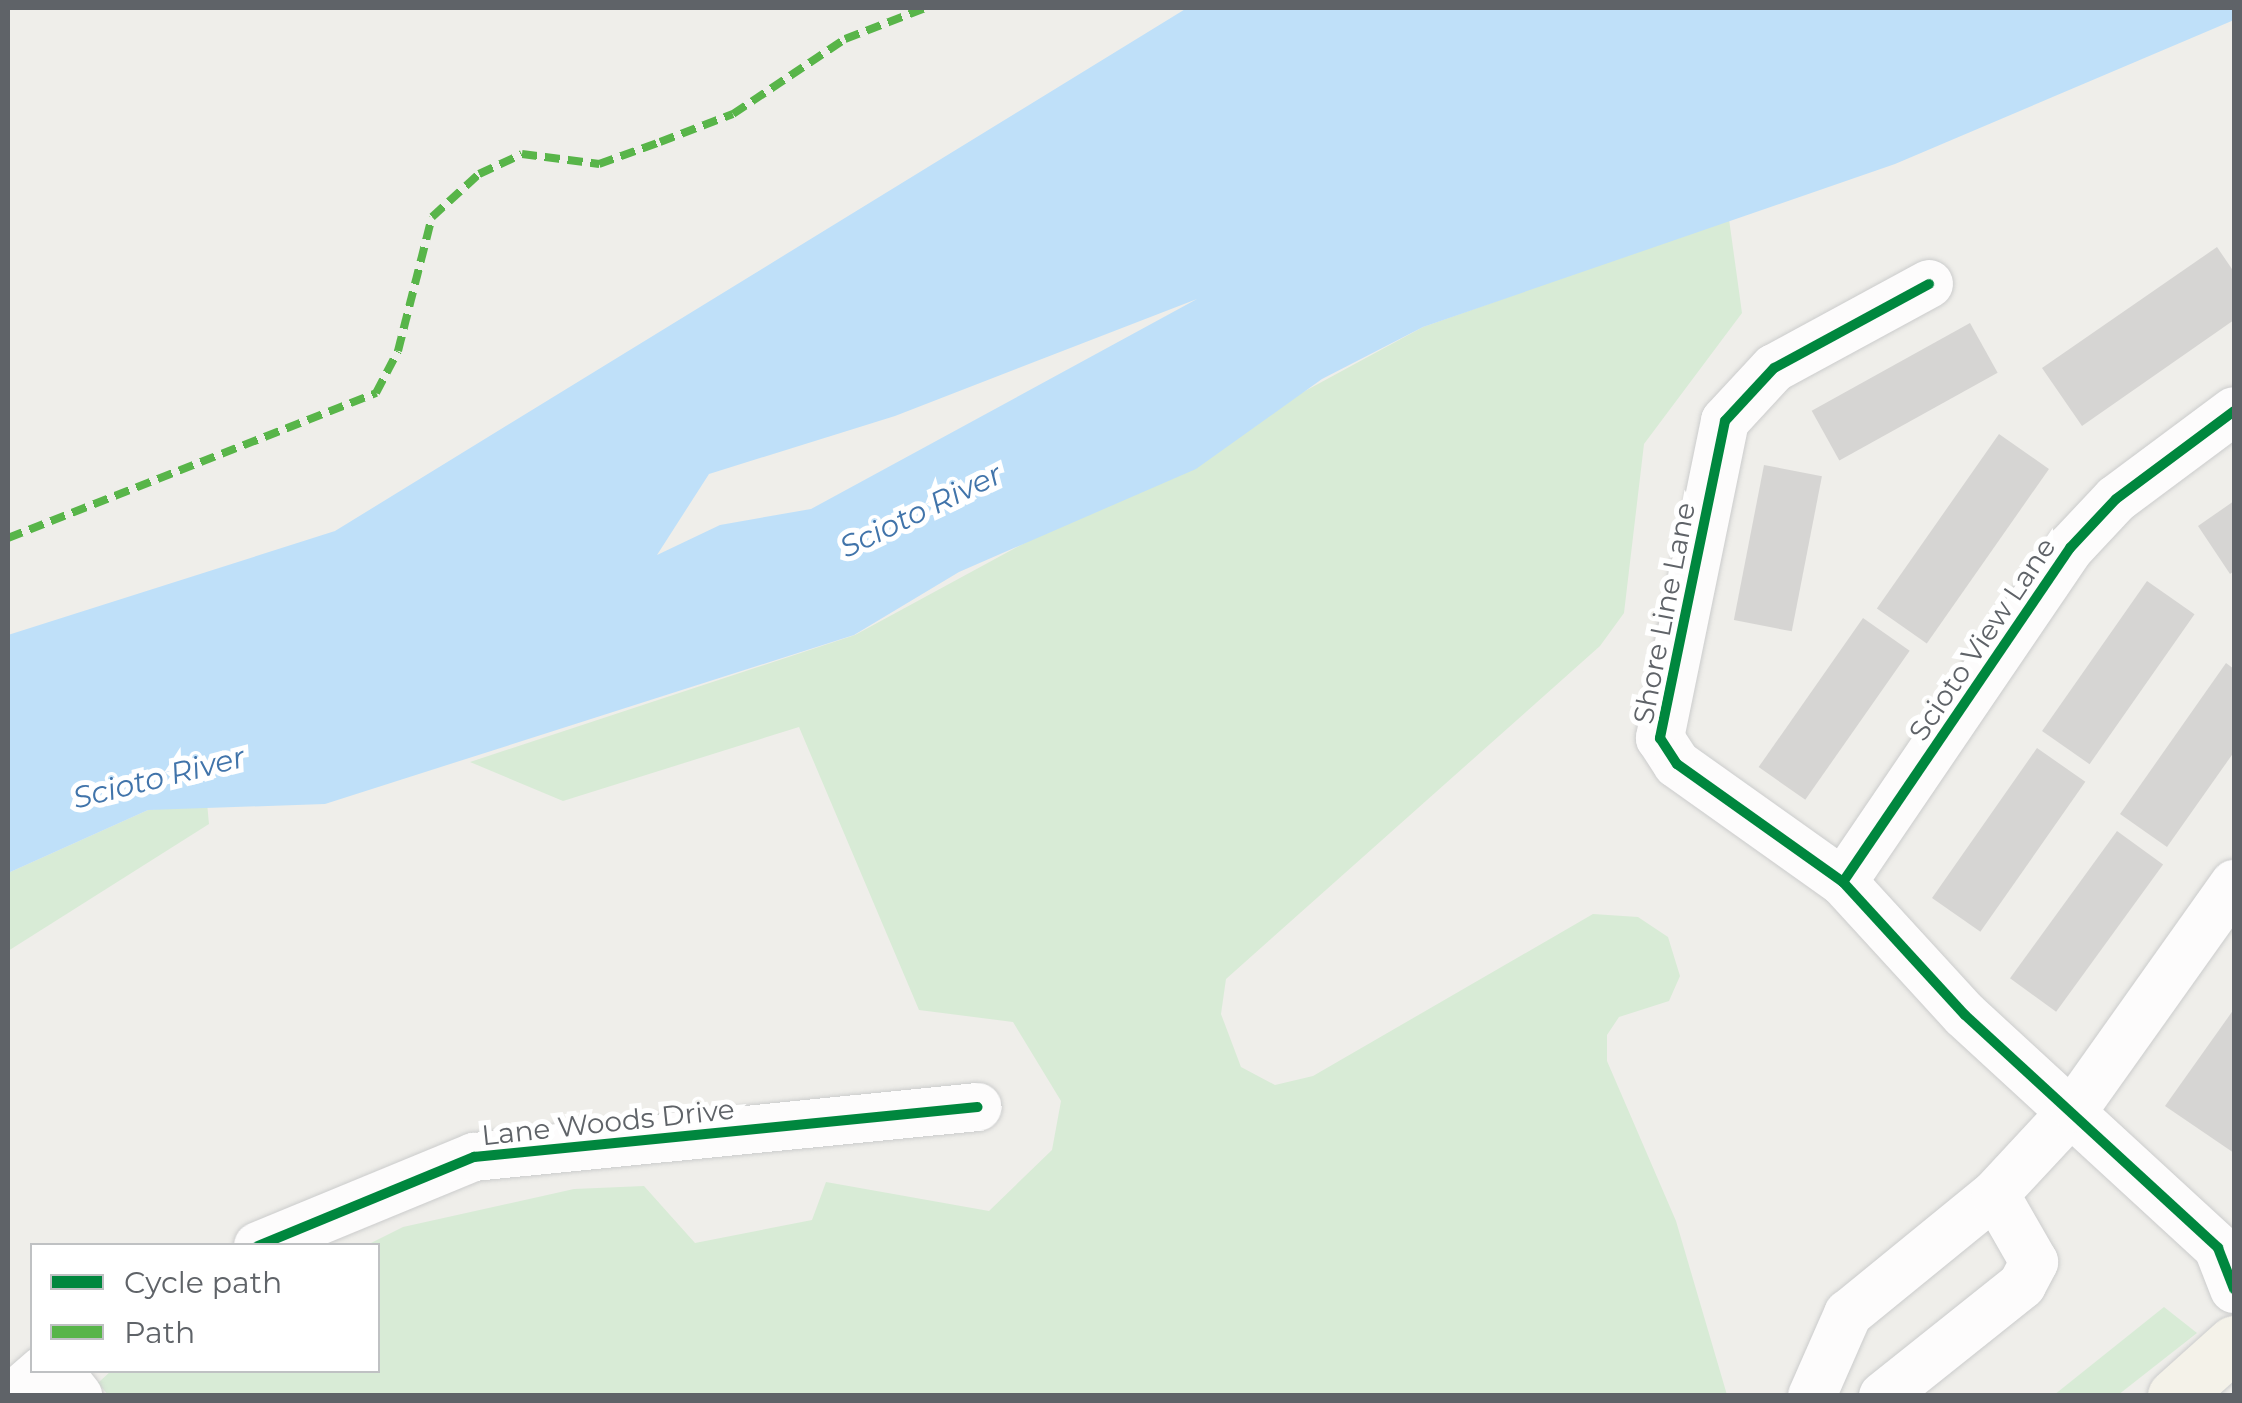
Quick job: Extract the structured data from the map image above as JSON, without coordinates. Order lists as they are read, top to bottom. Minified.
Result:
{"streets":{"street":["Shore Line Lane","Scioto View Lane","Lane Woods Drive"]},"crossings":[["Shore Line Lane","Scioto View Lane"]],"water":["Scioto River"],"legend":["Cycle path","Path"]}
